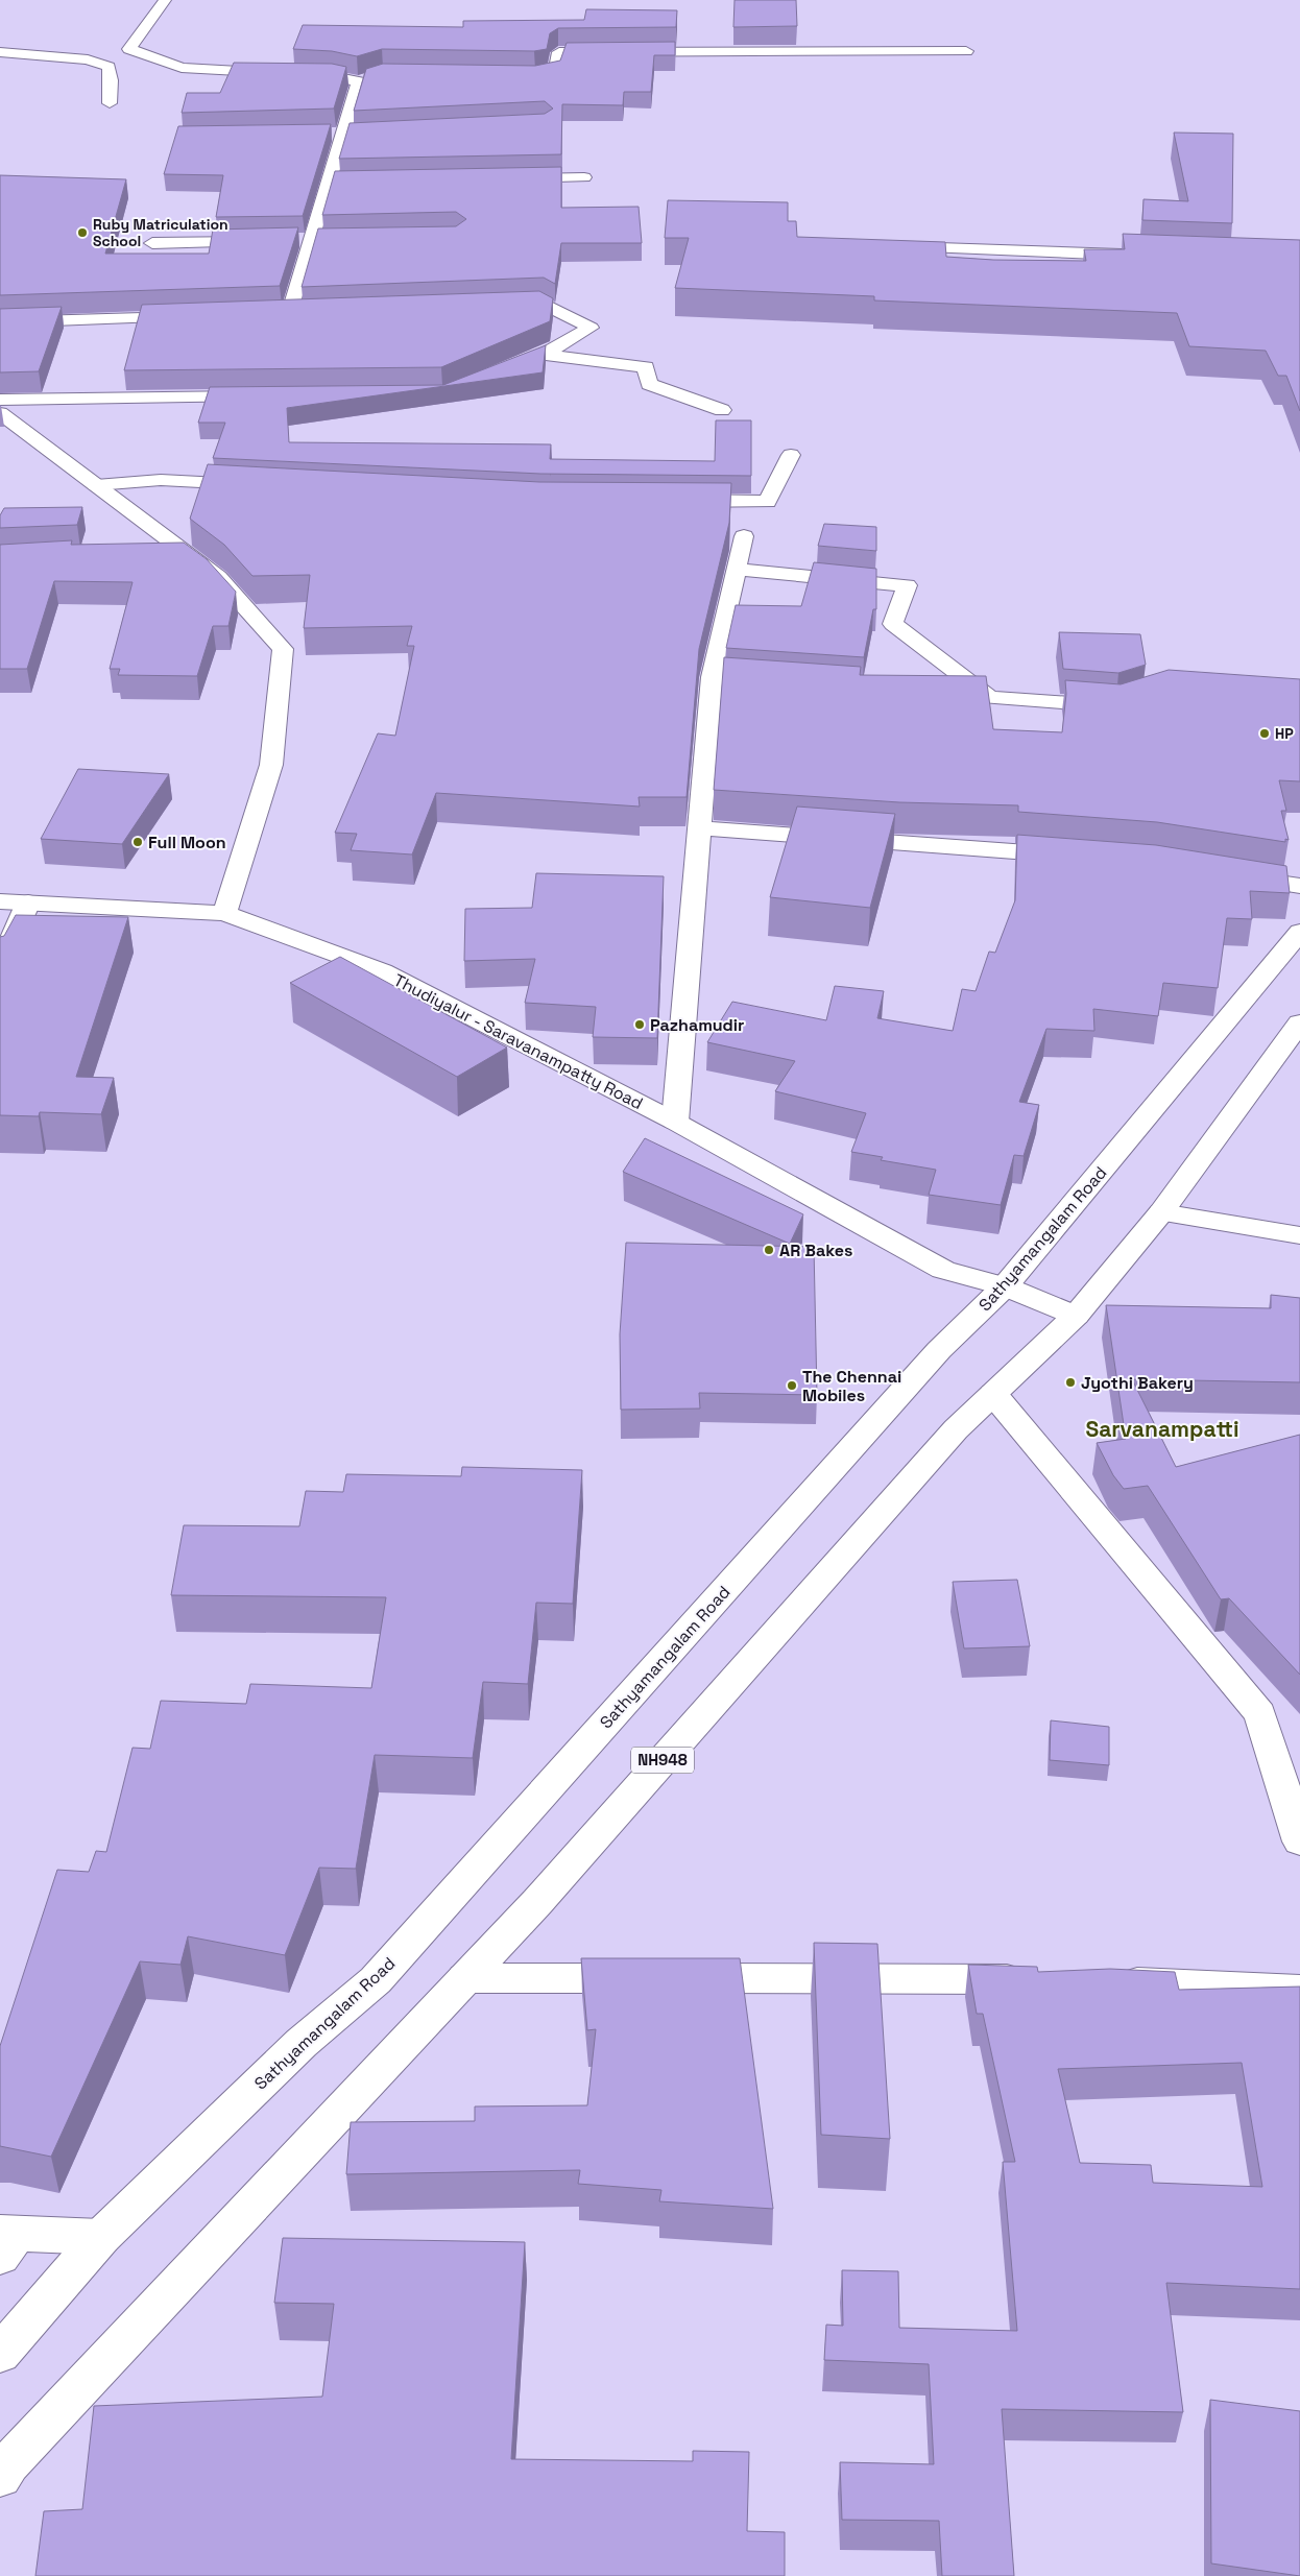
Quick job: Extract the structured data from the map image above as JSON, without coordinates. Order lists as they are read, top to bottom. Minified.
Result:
{"streets":{"main road":["Thudiyalur - Saravanampatty Road","Sathyamangalam Road","NH948"]},"crossings":[["Thudiyalur - Saravanampatty Road","Sathyamangalam Road"],["Thudiyalur - Saravanampatty Road","NH948"]],"districts":["Sarvanampatti"],"places":["Ruby Matriculation School","HP","Full Moon","Pazhamudir","AR Bakes","Jyothi Bakery","The Chennai Mobiles"]}
